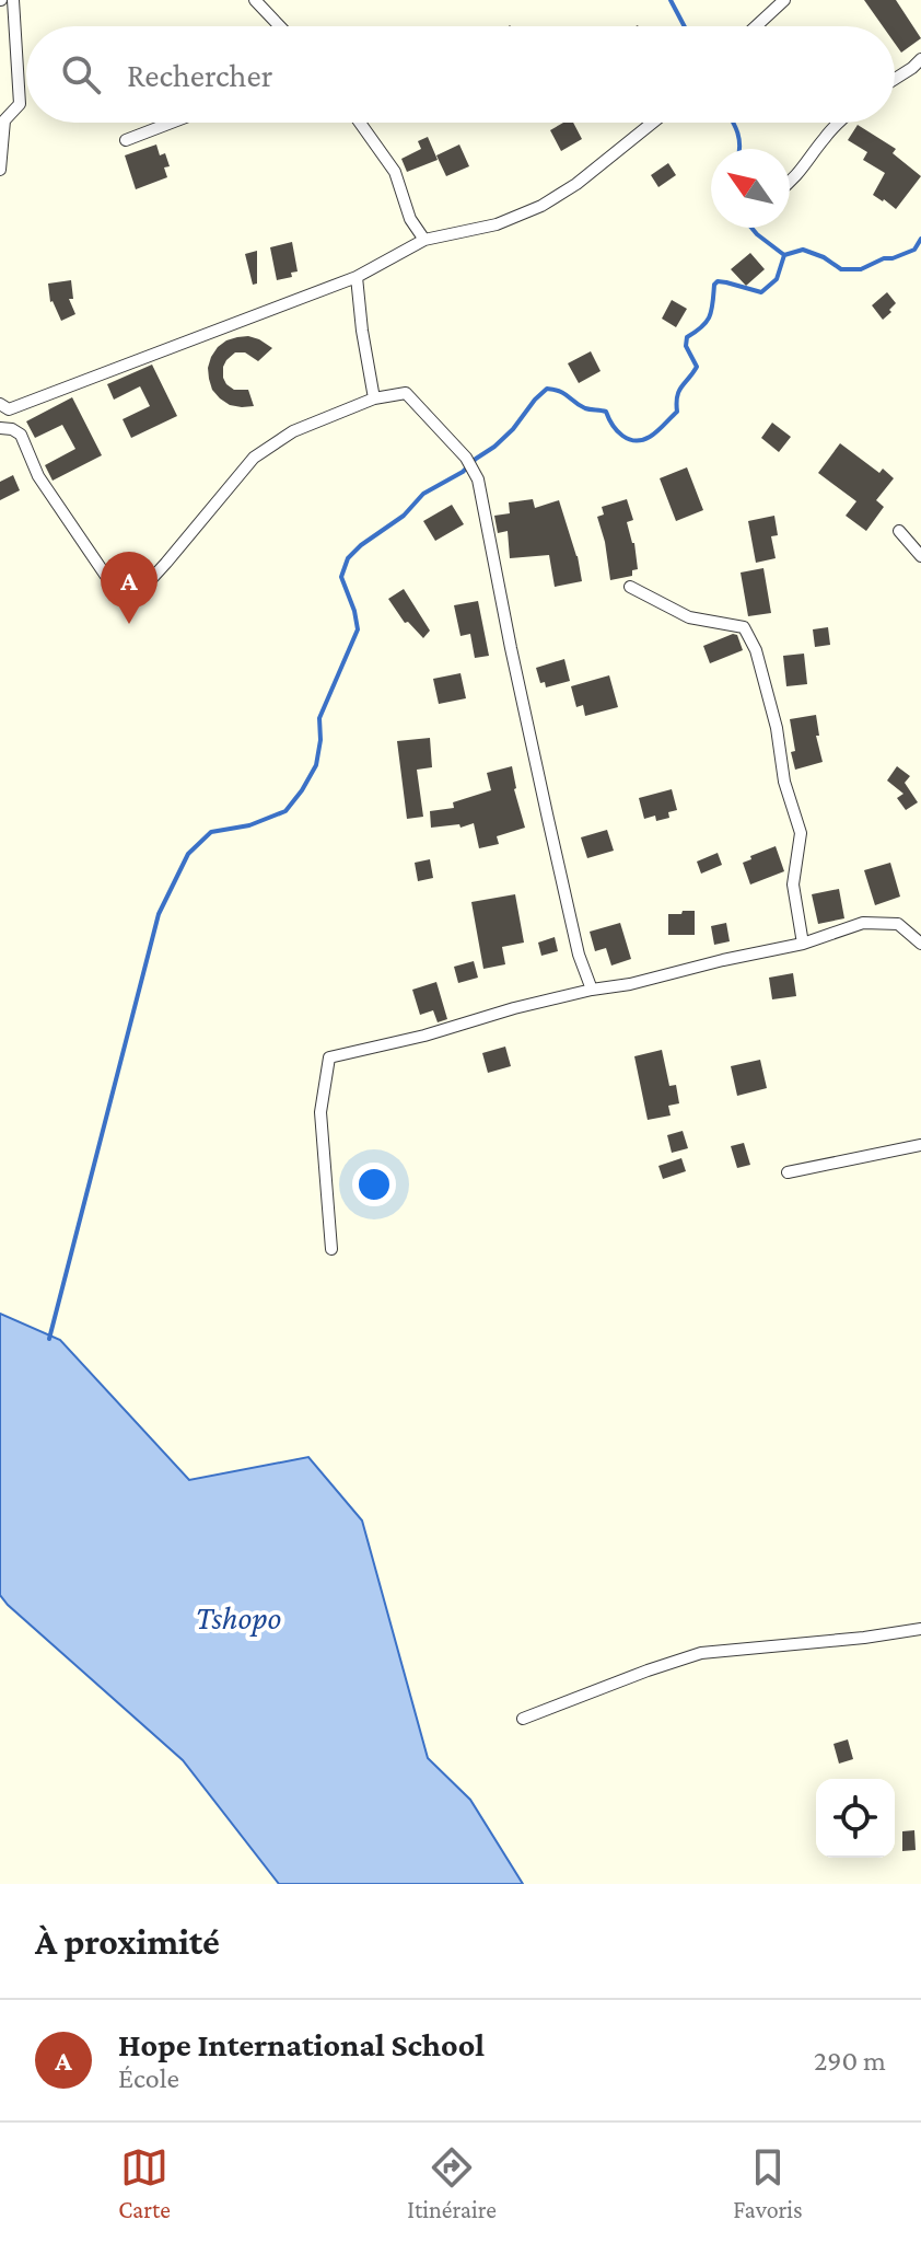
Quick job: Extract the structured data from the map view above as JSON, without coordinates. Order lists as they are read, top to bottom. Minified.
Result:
{"water":["Tshopo"],"north":"top left","page":{"search":"Rechercher","pins":"A","heading":"À proximité","list":[{"mark":"A","name":"Hope International School","note":"École","value":"290 m"}],"nav":["Carte","Itinéraire","Favoris"]}}
